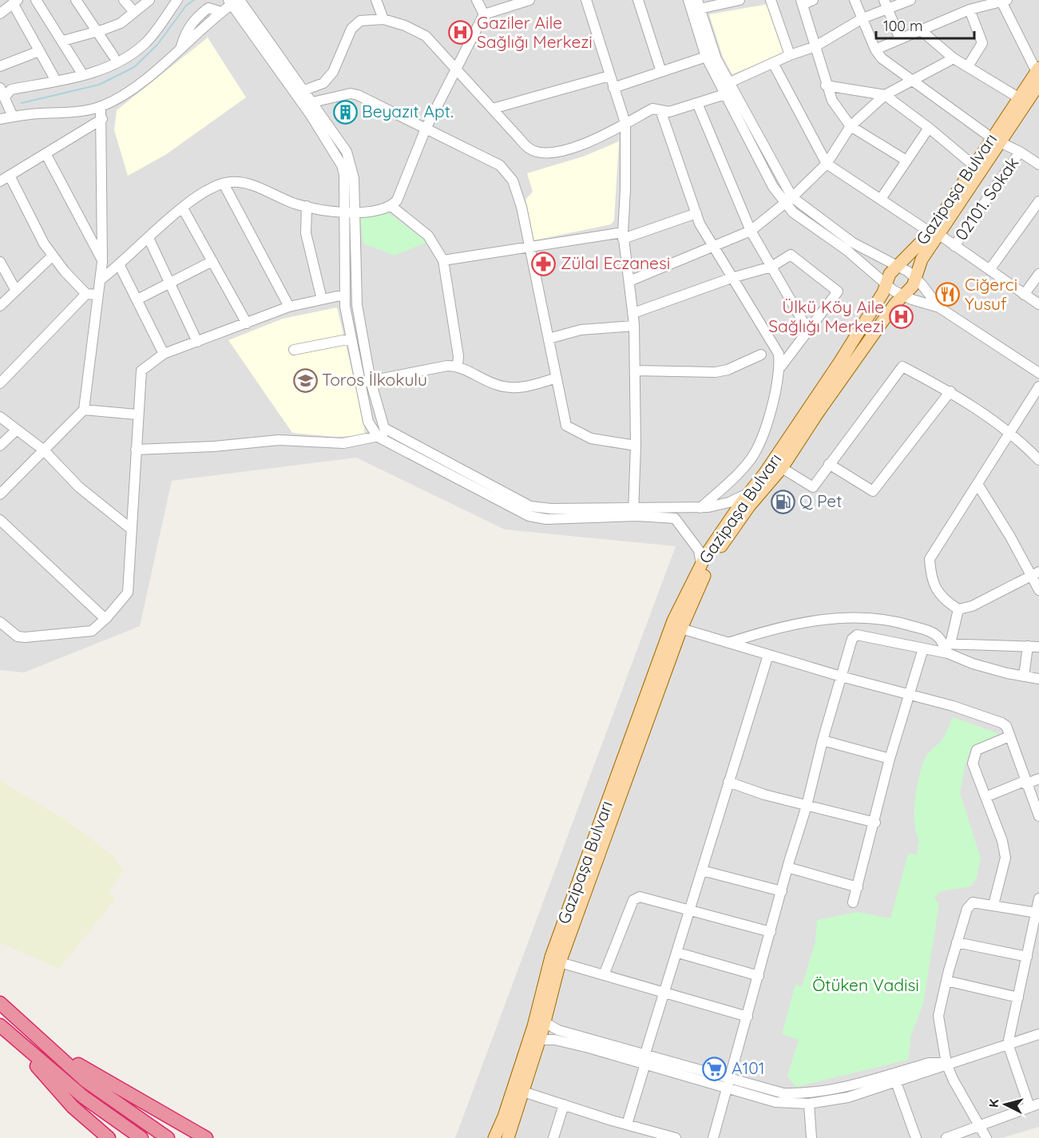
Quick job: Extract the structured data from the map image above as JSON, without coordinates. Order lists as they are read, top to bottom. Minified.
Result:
{"streets":{"main road":["Gazipaşa Bulvarı"],"street":["02101. Sokak"]},"parks":["Ötüken Vadisi"],"places":{"hospital":["Gaziler Aile Sağlığı Merkezi","Ülkü Köy Aile Sağlığı Merkezi"],"building":["Beyazıt Apt."],"pharmacy":["Zülal Eczanesi"],"restaurant":["Ciğerci Yusuf"],"school or university":["Toros İlkokulu"],"fuel station":["Q Pet"],"supermarket":["A101"]},"scale_bar":"100 m","north":"left"}
